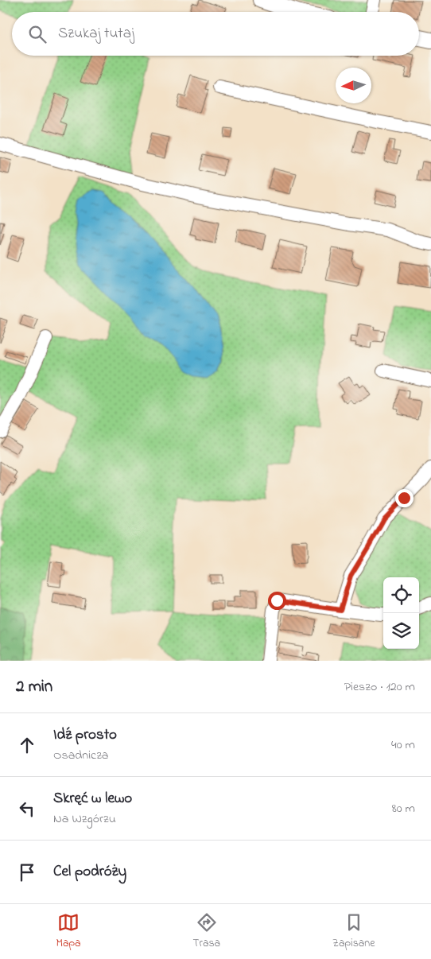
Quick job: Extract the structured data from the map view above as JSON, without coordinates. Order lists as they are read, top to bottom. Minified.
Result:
{"north":"left","page":{"search":"Szukaj tutaj","heading":["2 min","Pieszo · 120 m"],"list":[["Idź prosto","Osadnicza","40 m"],["Skręć w lewo","Na Wzgórzu","80 m"],"Cel podróży"],"nav":["Mapa","Trasa","Zapisane"]}}
